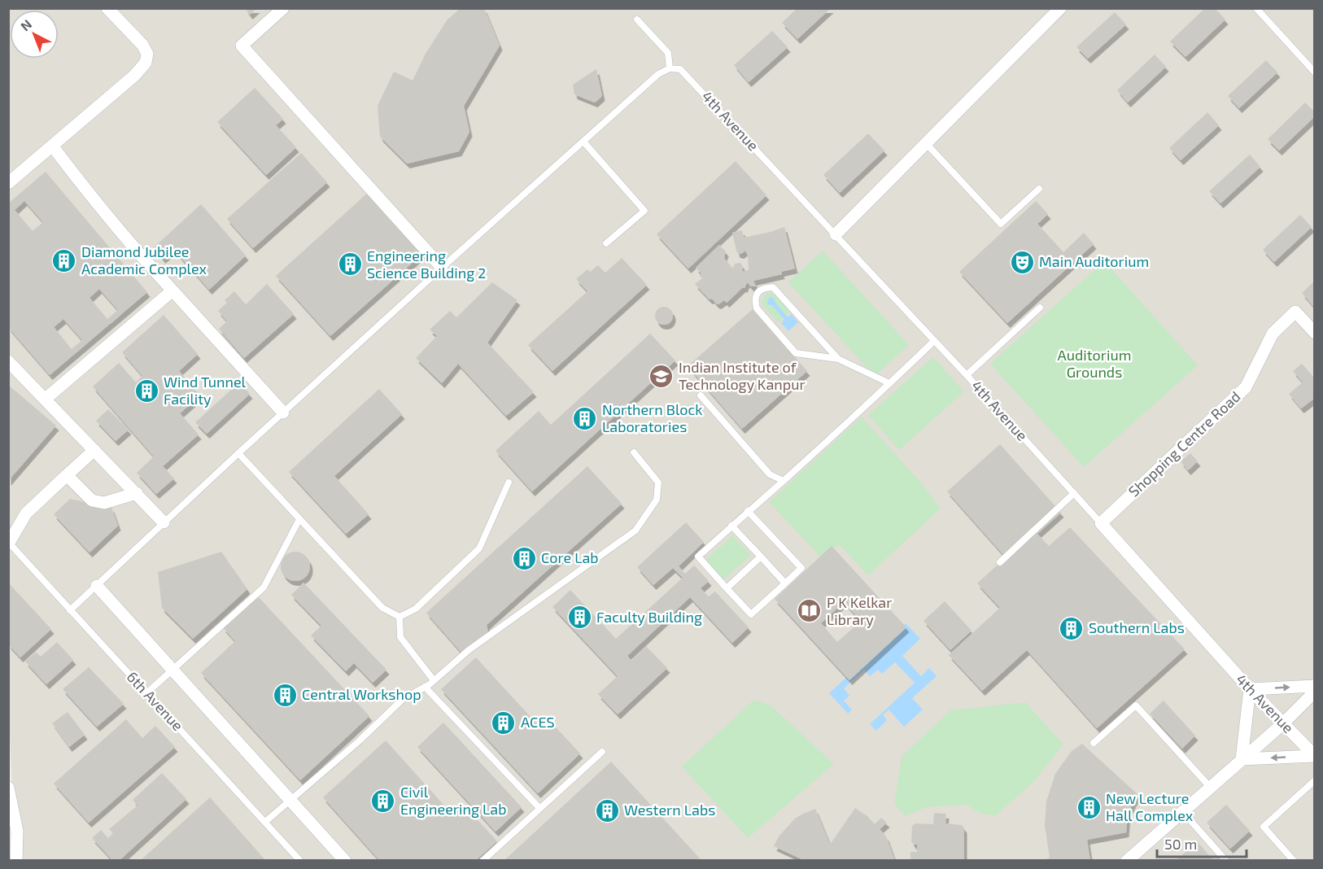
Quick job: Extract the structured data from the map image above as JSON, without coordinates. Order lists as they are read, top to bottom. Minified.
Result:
{"streets":{"street":["4th Avenue","Shopping Centre Road"],"lane":["6th Avenue"]},"crossings":[["4th Avenue","Shopping Centre Road"]],"parks":["Auditorium Grounds"],"places":{"building":["Diamond Jubilee Academic Complex","Engineering Science Building 2","Wind Tunnel Facility","Northern Block Laboratories","Core Lab","Faculty Building","Southern Labs","Central Workshop","ACES","Civil Engineering Lab","New Lecture Hall Complex","Western Labs"],"theatre":["Main Auditorium"],"school or university":["Indian Institute of Technology Kanpur"],"library":["P K Kelkar Library"]},"scale_bar":"50 m","north":"top left"}
